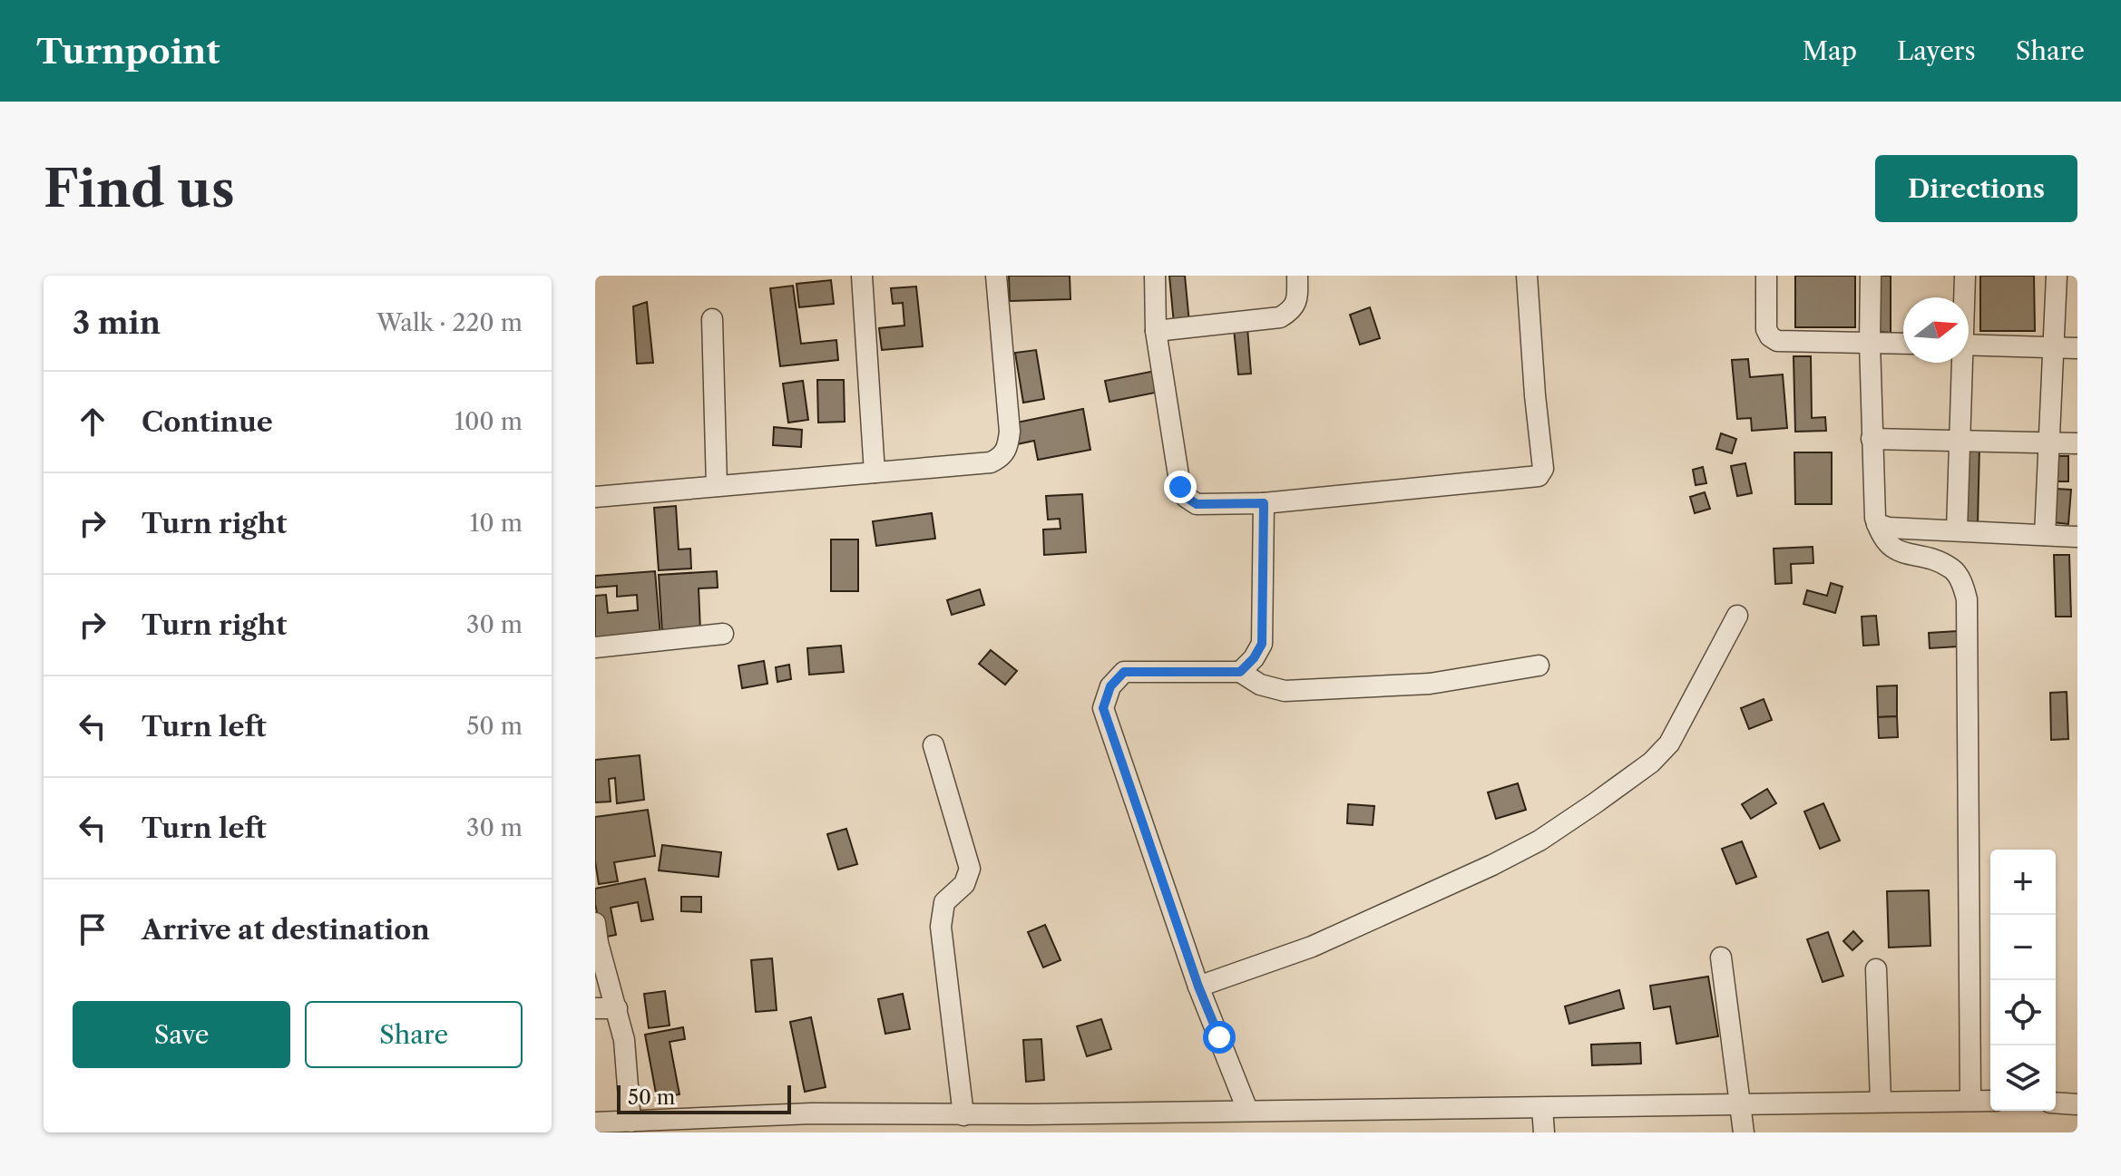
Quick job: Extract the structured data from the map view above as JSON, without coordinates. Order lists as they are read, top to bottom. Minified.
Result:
{"scale_bar":"50 m","north":"right","page":{"header":"Turnpoint","nav":["Map","Layers","Share"],"buttons":["Directions",["Save","Share"]],"title":"Find us","heading":["3 min","Walk · 220 m"],"list":[["Continue","100 m"],["Turn right","10 m"],["Turn right","30 m"],["Turn left","50 m"],["Turn left","30 m"],"Arrive at destination"],"map_buttons":["+","−"],"scale":"50 m"}}
